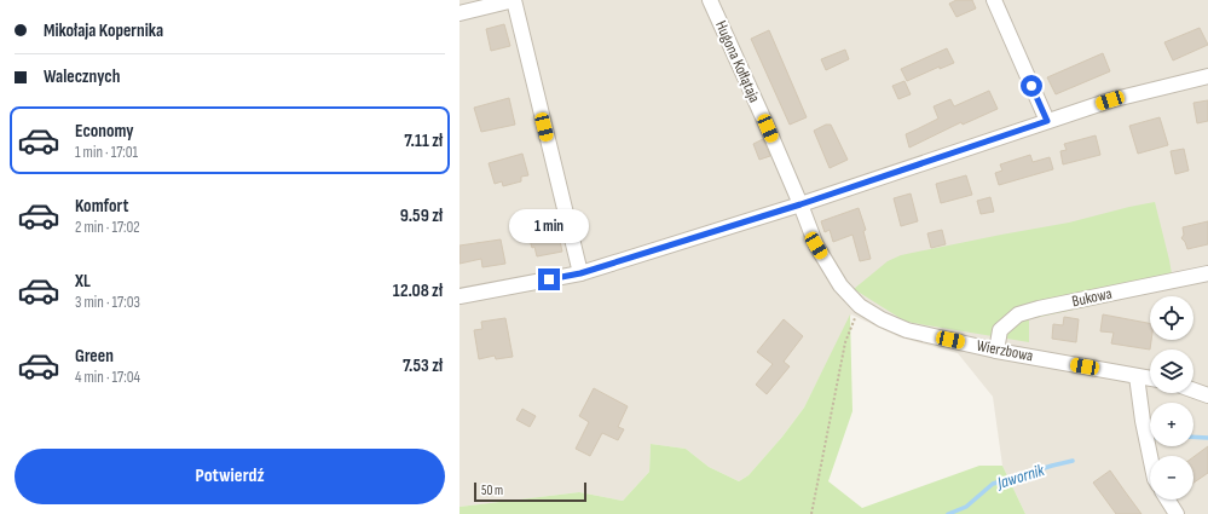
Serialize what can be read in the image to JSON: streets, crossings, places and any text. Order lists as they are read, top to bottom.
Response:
{
  "streets": {
    "street": ["Hugona Kołłątaja", "Bukowa", "Wierzbowa"]
  },
  "crossings": [
    ["Hugona Kołłątaja", "Wierzbowa"],
    ["Bukowa", "Wierzbowa"]
  ],
  "water": ["Jawornik"],
  "scale_bar": "50 m",
  "page": {
    "banner": ["Mikołaja Kopernika", "Walecznych"],
    "list": [
      {
        "name": "Economy",
        "note": "1 min · 17:01",
        "value": "7.11 zł"
      },
      {
        "name": "Komfort",
        "note": "2 min · 17:02",
        "value": "9.59 zł"
      },
      {
        "name": "XL",
        "note": "3 min · 17:03",
        "value": "12.08 zł"
      },
      {
        "name": "Green",
        "note": "4 min · 17:04",
        "value": "7.53 zł"
      }
    ],
    "bubble": "1 min",
    "map_buttons": ["+", "−"],
    "buttons": "Potwierdź",
    "scale": "50 m"
  }
}
